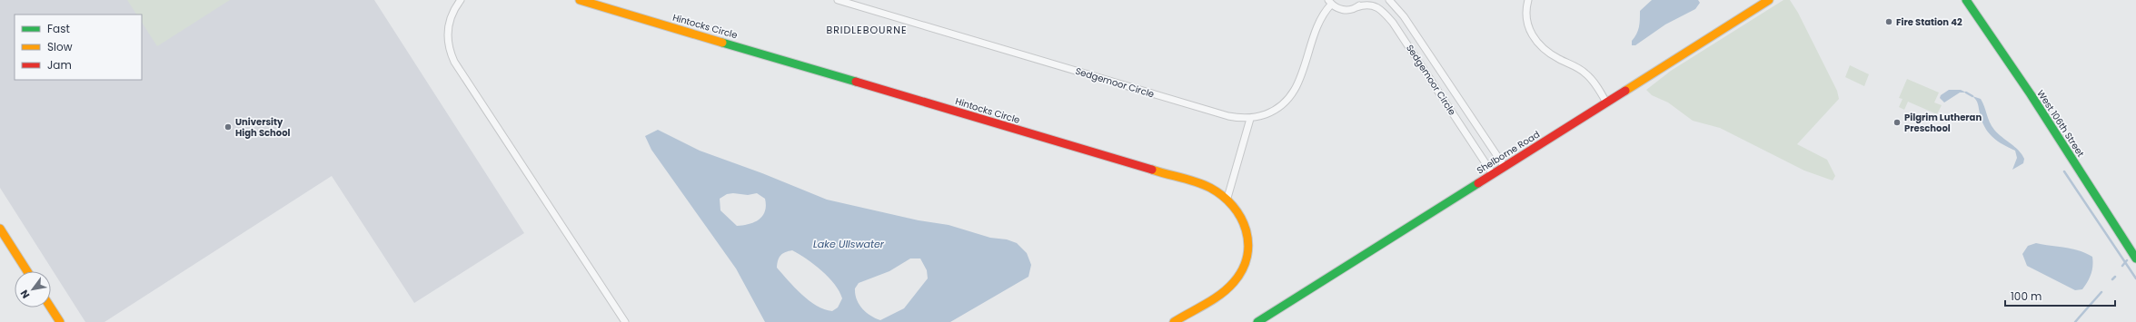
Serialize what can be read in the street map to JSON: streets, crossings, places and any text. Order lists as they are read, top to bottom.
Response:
{
  "streets": {
    "street": [
      "Hintocks Circle",
      "Sedgemoor Circle",
      "West 106th Street",
      "Shelborne Road"
    ]
  },
  "crossings": [
    ["Sedgemoor Circle", "Shelborne Road"]
  ],
  "districts": ["BRIDLEBOURNE"],
  "water": ["Lake Ullswater"],
  "places": ["Fire Station 42", "Pilgrim Lutheran Preschool", "University High School"],
  "legend": ["Fast", "Slow", "Jam"],
  "scale_bar": "100 m",
  "north": "bottom left"
}
